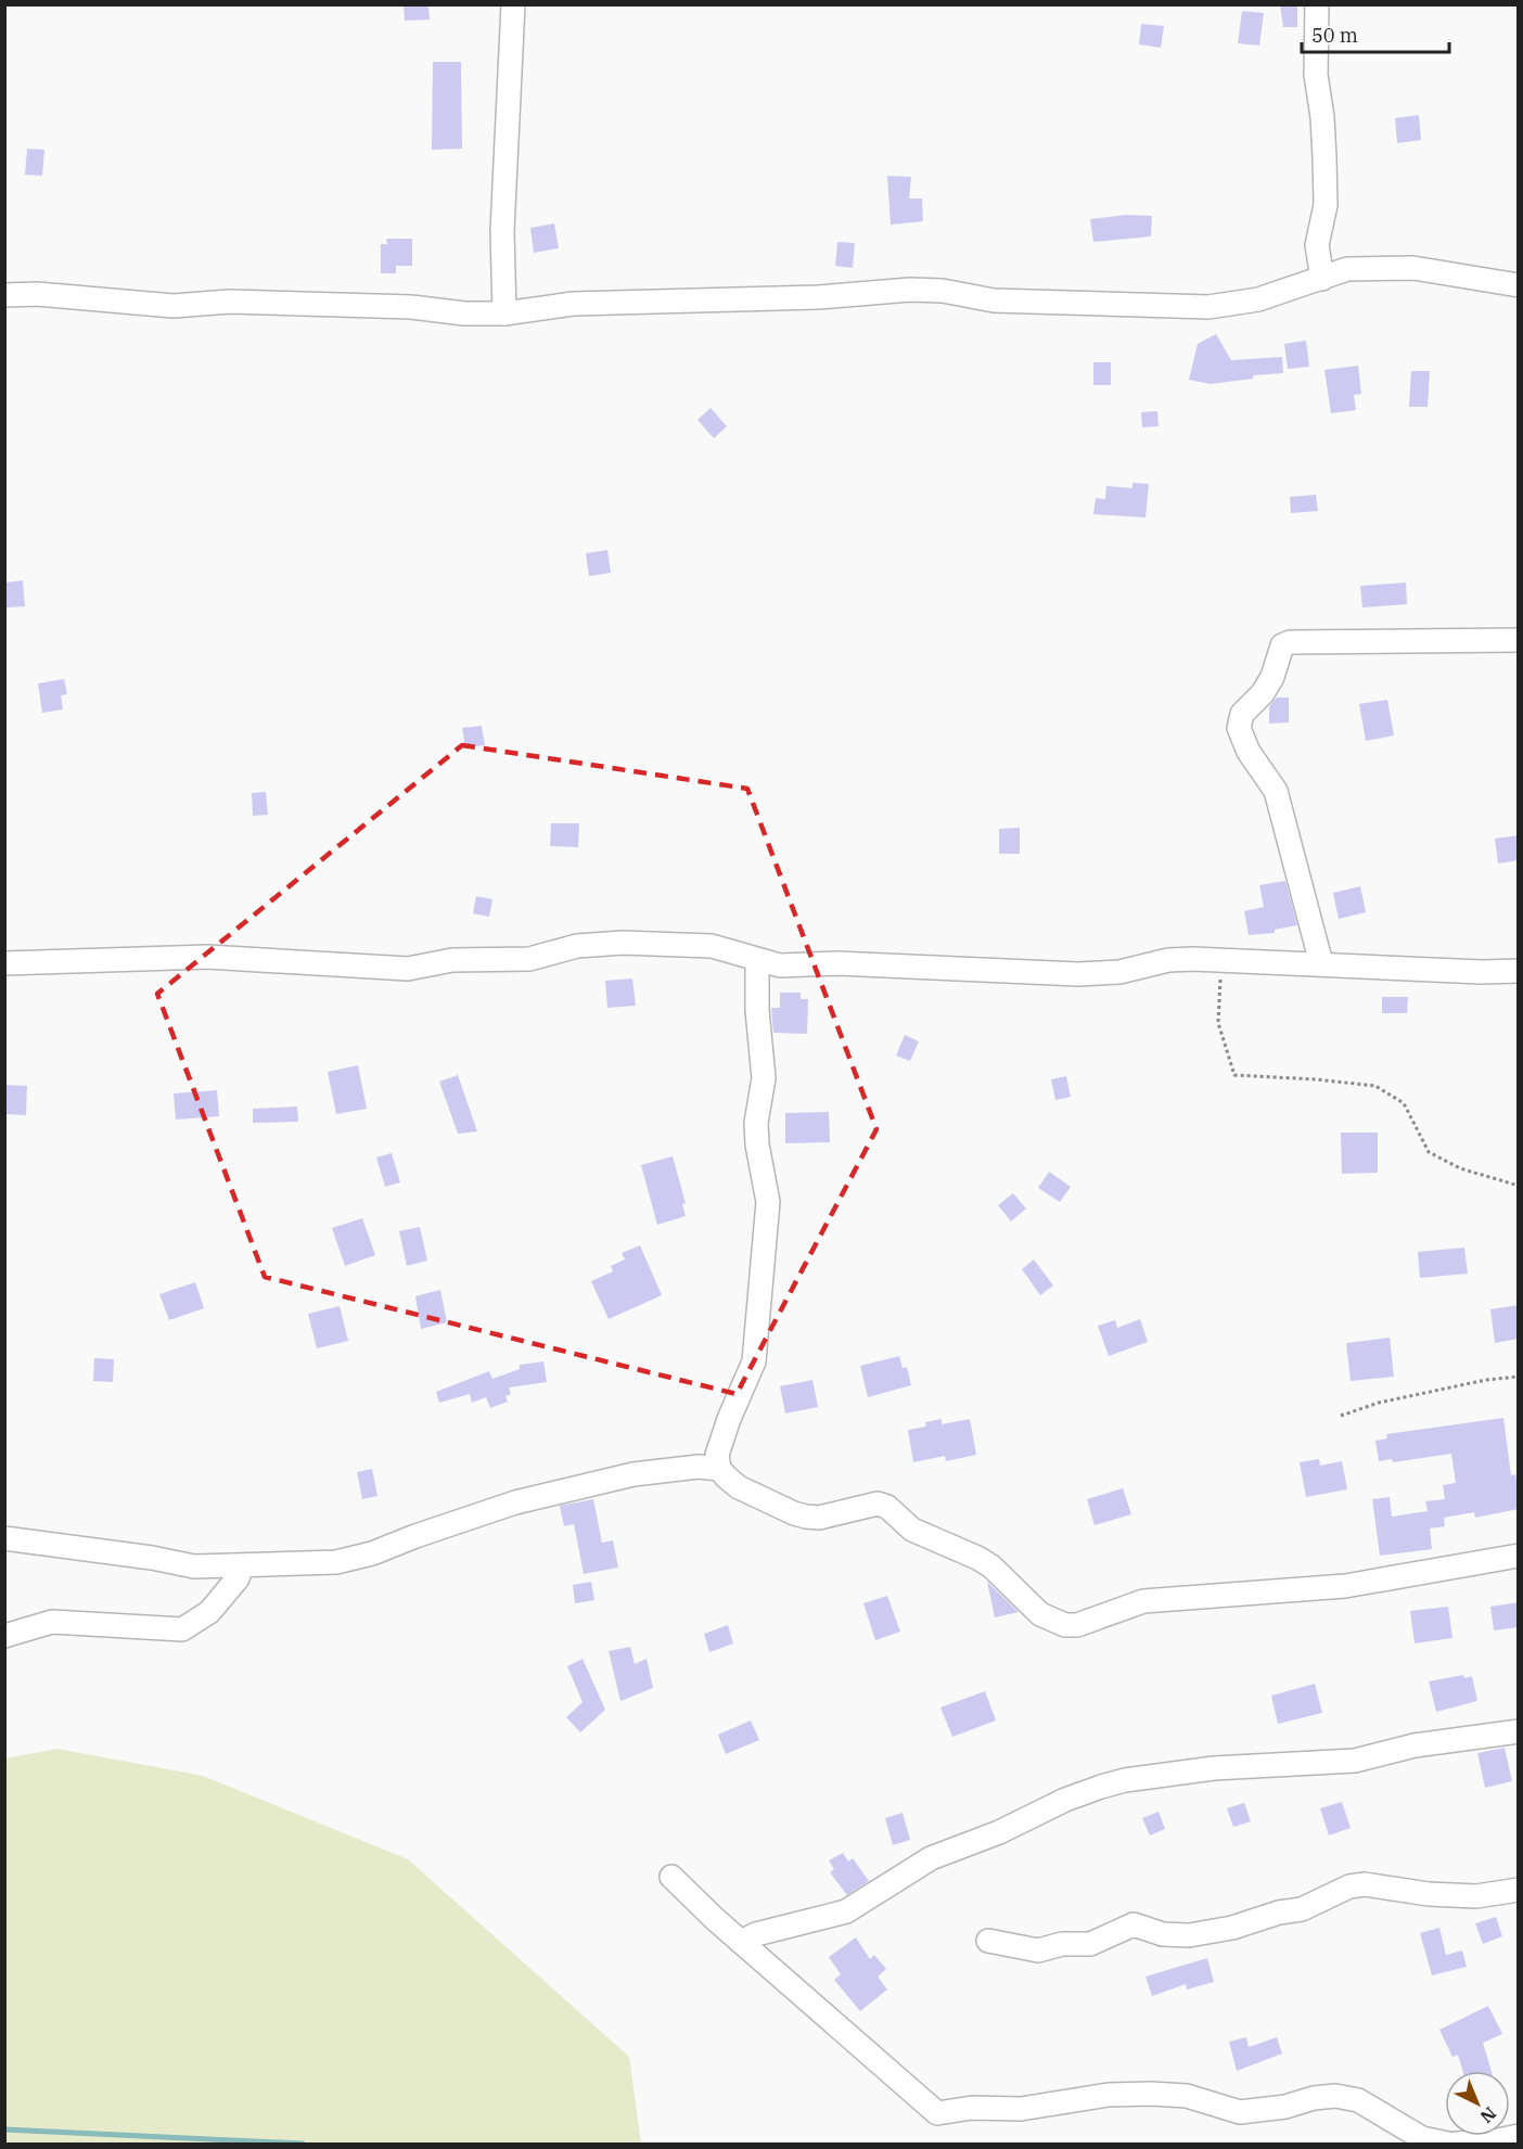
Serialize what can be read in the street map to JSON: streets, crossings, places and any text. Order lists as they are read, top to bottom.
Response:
{
  "scale_bar": "50 m",
  "north": "bottom right"
}
